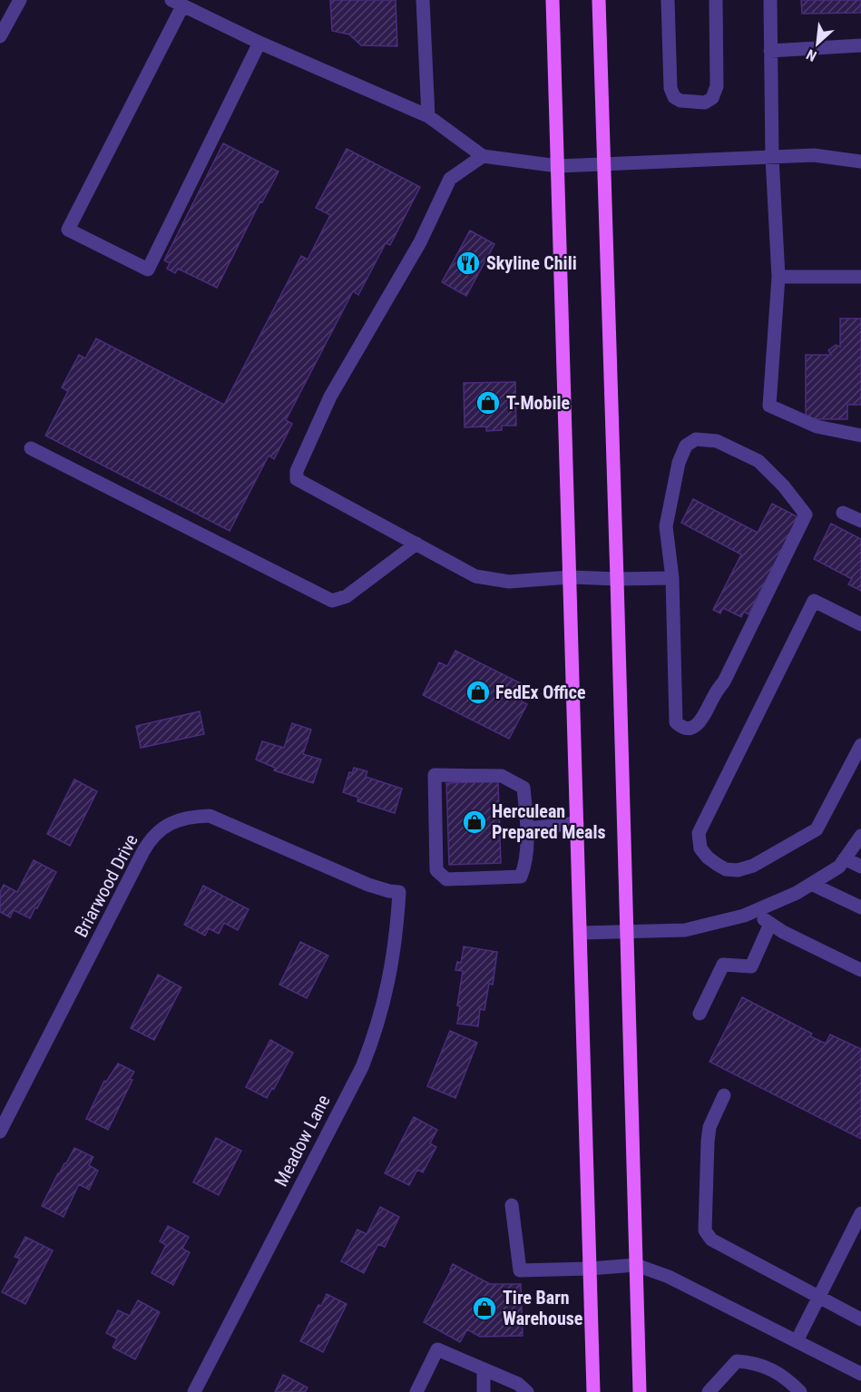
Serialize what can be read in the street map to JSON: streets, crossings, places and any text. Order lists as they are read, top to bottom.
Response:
{
  "streets": {
    "street": ["Briarwood Drive", "Meadow Lane"]
  },
  "crossings": [
    ["Briarwood Drive", "Meadow Lane"]
  ],
  "places": {
    "restaurant": ["Skyline Chili"],
    "shop": [
      "T-Mobile",
      "FedEx Office",
      "Herculean Prepared Meals",
      "Tire Barn Warehouse"
    ]
  },
  "north": "bottom left"
}
